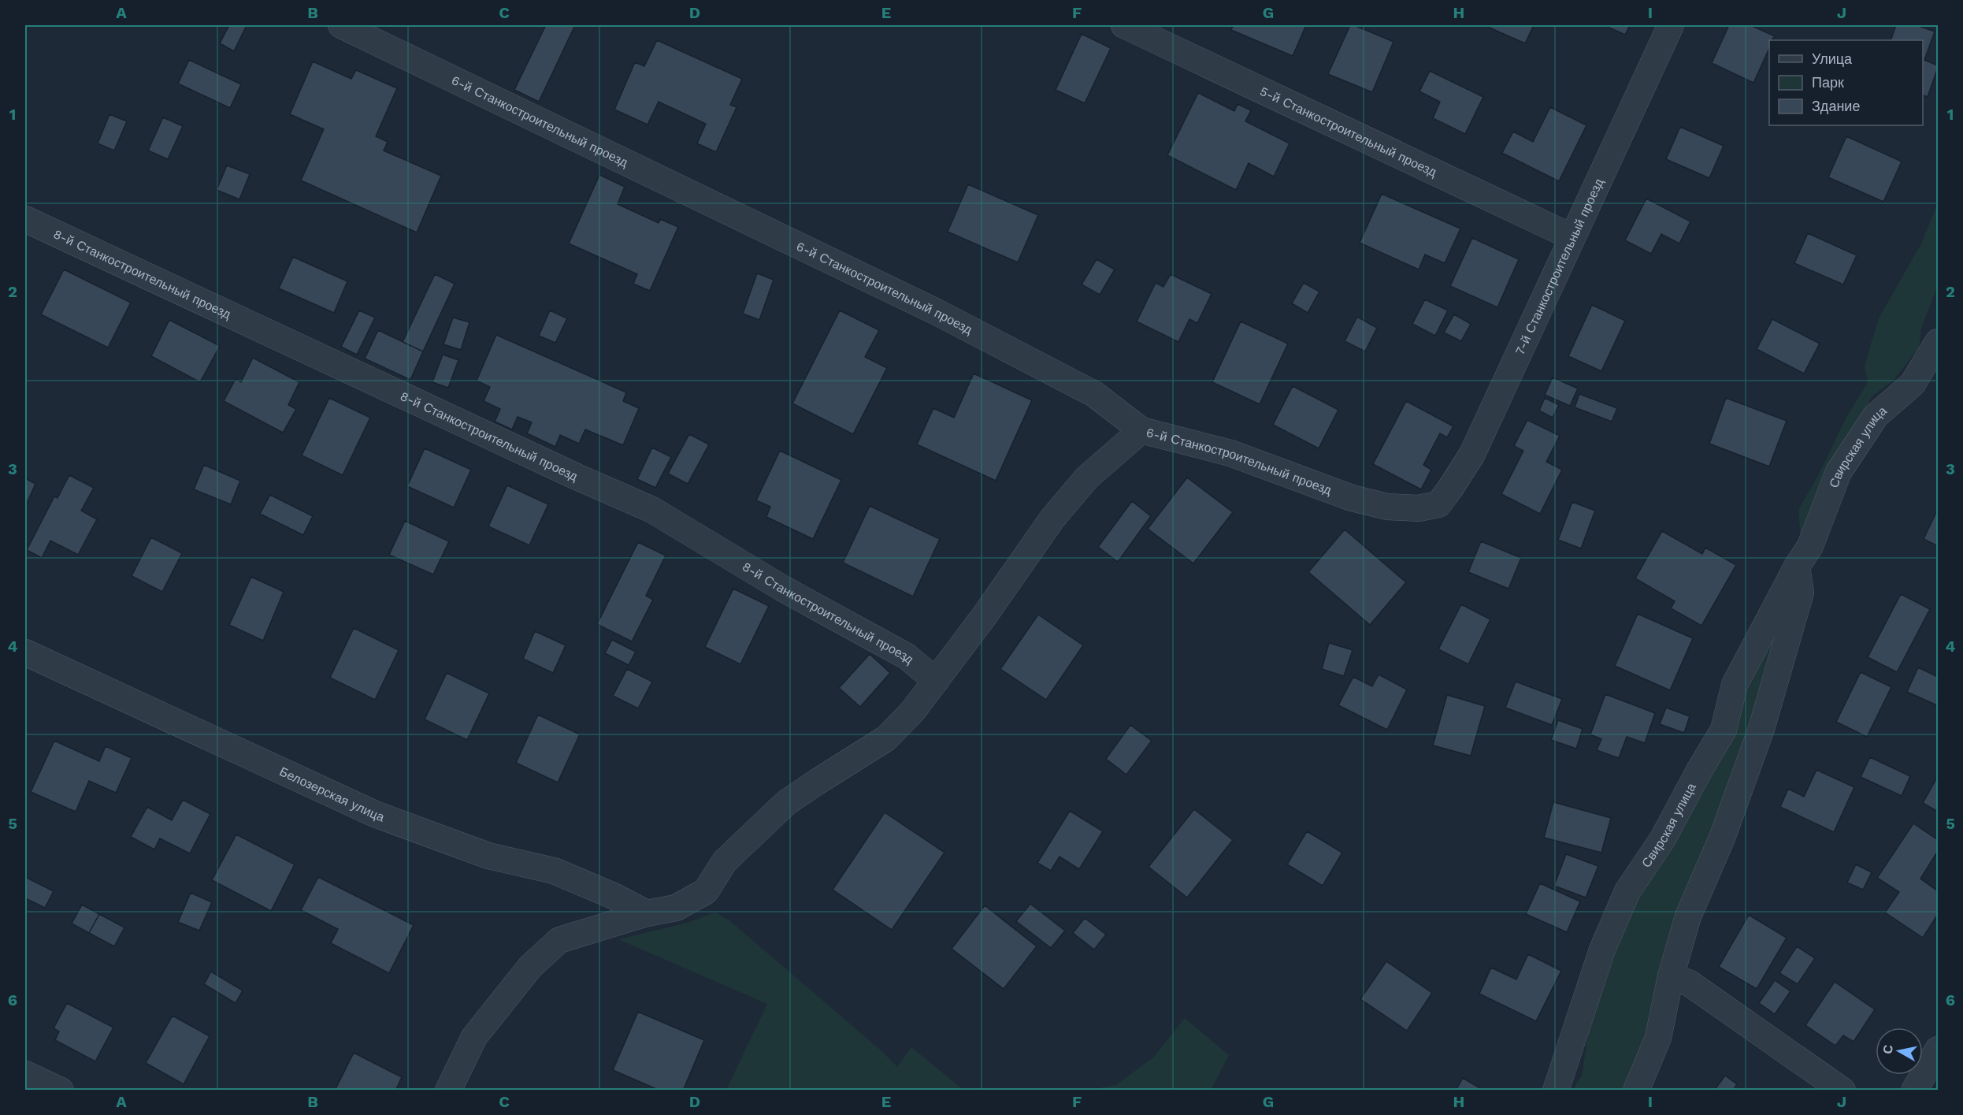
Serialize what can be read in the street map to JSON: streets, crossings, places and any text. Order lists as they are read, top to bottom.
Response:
{
  "streets": {
    "street": [
      "6-й Станкостроительный проезд",
      "5-й Станкостроительный проезд",
      "7-й Станкостроительный проезд",
      "8-й Станкостроительный проезд",
      "Свирская улица",
      "Белозерская улица"
    ]
  },
  "crossings": [
    ["6-й Станкостроительный проезд", "7-й Станкостроительный проезд"],
    ["5-й Станкостроительный проезд", "7-й Станкостроительный проезд"]
  ],
  "legend": ["Улица", "Парк", "Здание"],
  "north": "left",
  "grid": {
    "columns": [
      "A",
      "B",
      "C",
      "D",
      "E",
      "F",
      "G",
      "H",
      "I",
      "J"
    ],
    "rows": [
      "1",
      "2",
      "3",
      "4",
      "5",
      "6"
    ]
  }
}
